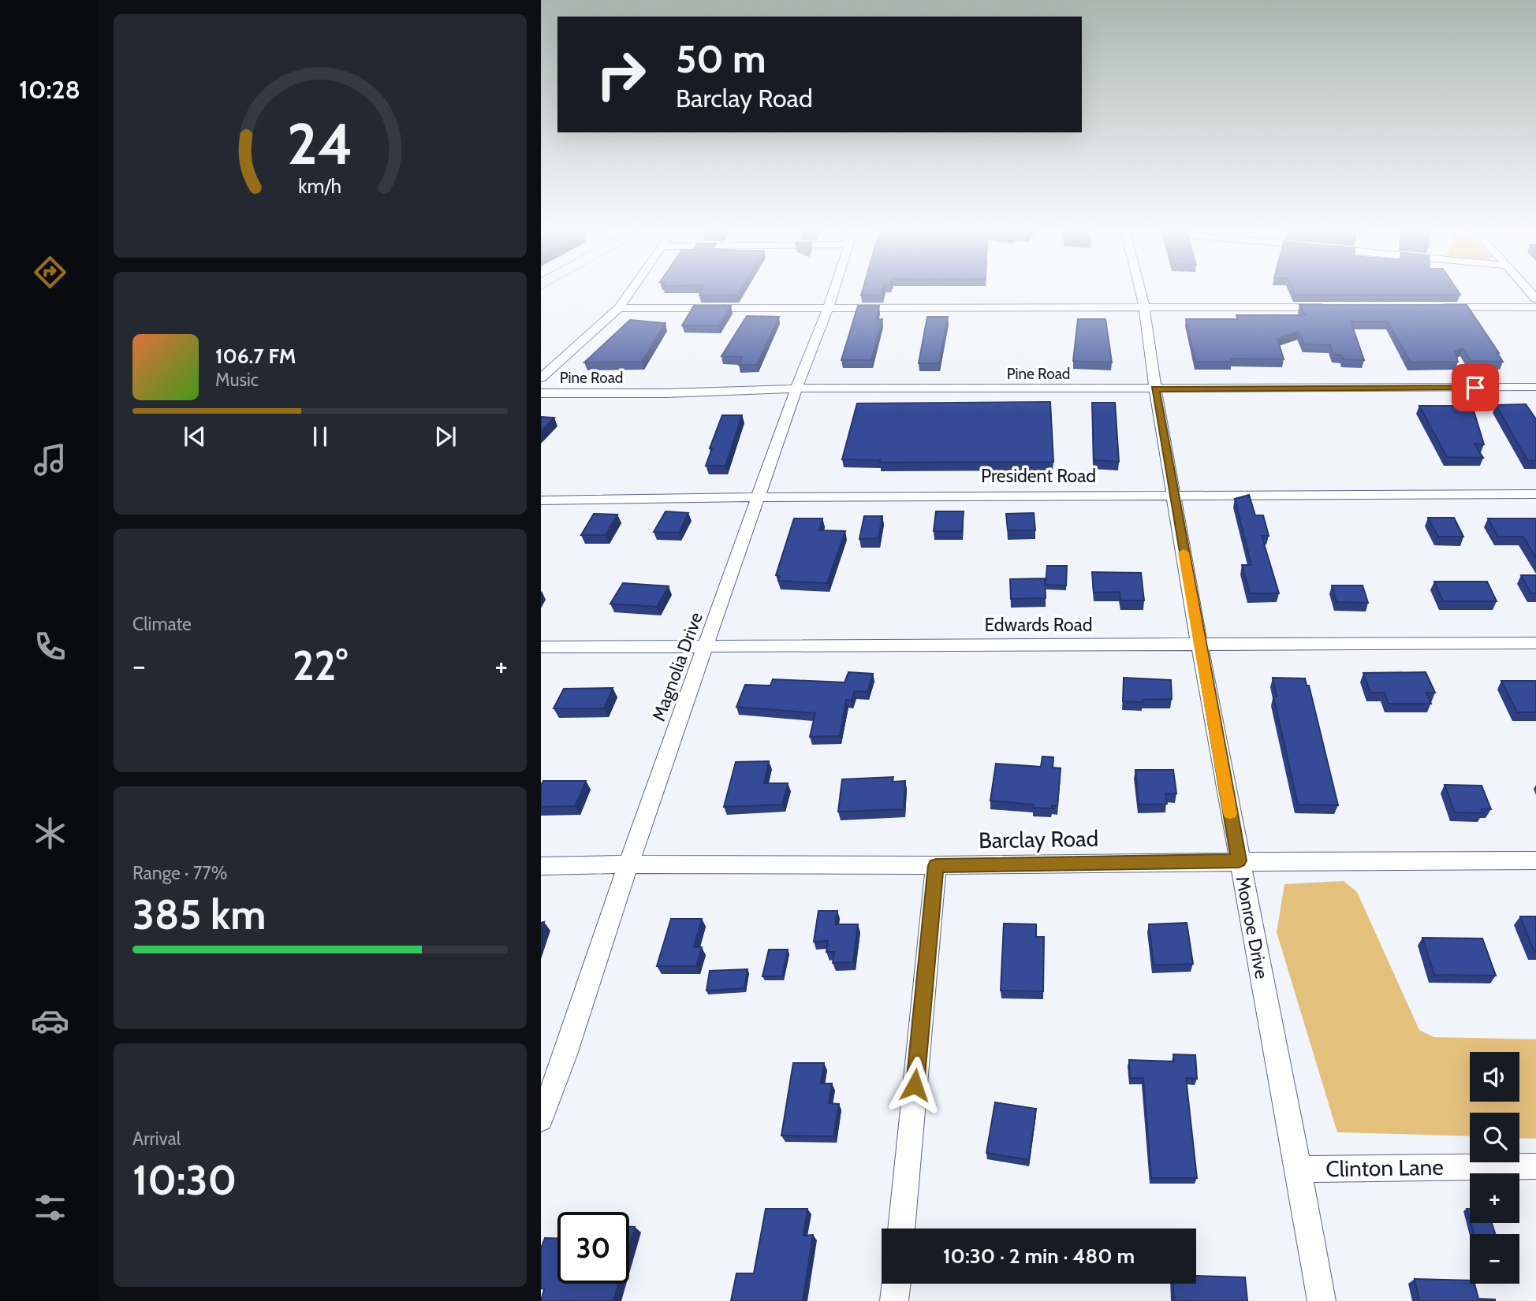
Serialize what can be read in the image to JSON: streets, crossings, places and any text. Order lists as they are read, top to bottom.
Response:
{
  "streets": {
    "street": [
      "Pine Road",
      "President Road",
      "Edwards Road",
      "Magnolia Drive",
      "Barclay Road",
      "Monroe Drive",
      "Clinton Lane"
    ]
  },
  "crossings": [
    ["Pine Road", "Magnolia Drive"],
    ["Pine Road", "Monroe Drive"],
    ["President Road", "Magnolia Drive"],
    ["President Road", "Monroe Drive"],
    ["Edwards Road", "Magnolia Drive"],
    ["Edwards Road", "Monroe Drive"],
    ["Magnolia Drive", "Barclay Road"],
    ["Barclay Road", "Monroe Drive"],
    ["Monroe Drive", "Clinton Lane"]
  ],
  "page": {
    "tabs": "10:28",
    "turn": ["50 m", "Barclay Road"],
    "song": ["106.7 FM", "Music"],
    "tile": [
      "Climate",
      ["Range · 77%", "385 km"],
      ["Arrival", "10:30"]
    ],
    "heat": ["−", "22°", "+"],
    "map_buttons": ["+", "−"],
    "limit": "30",
    "trip": "10:30 · 2 min · 480 m",
    "gauge": ["24", "km/h"]
  }
}
